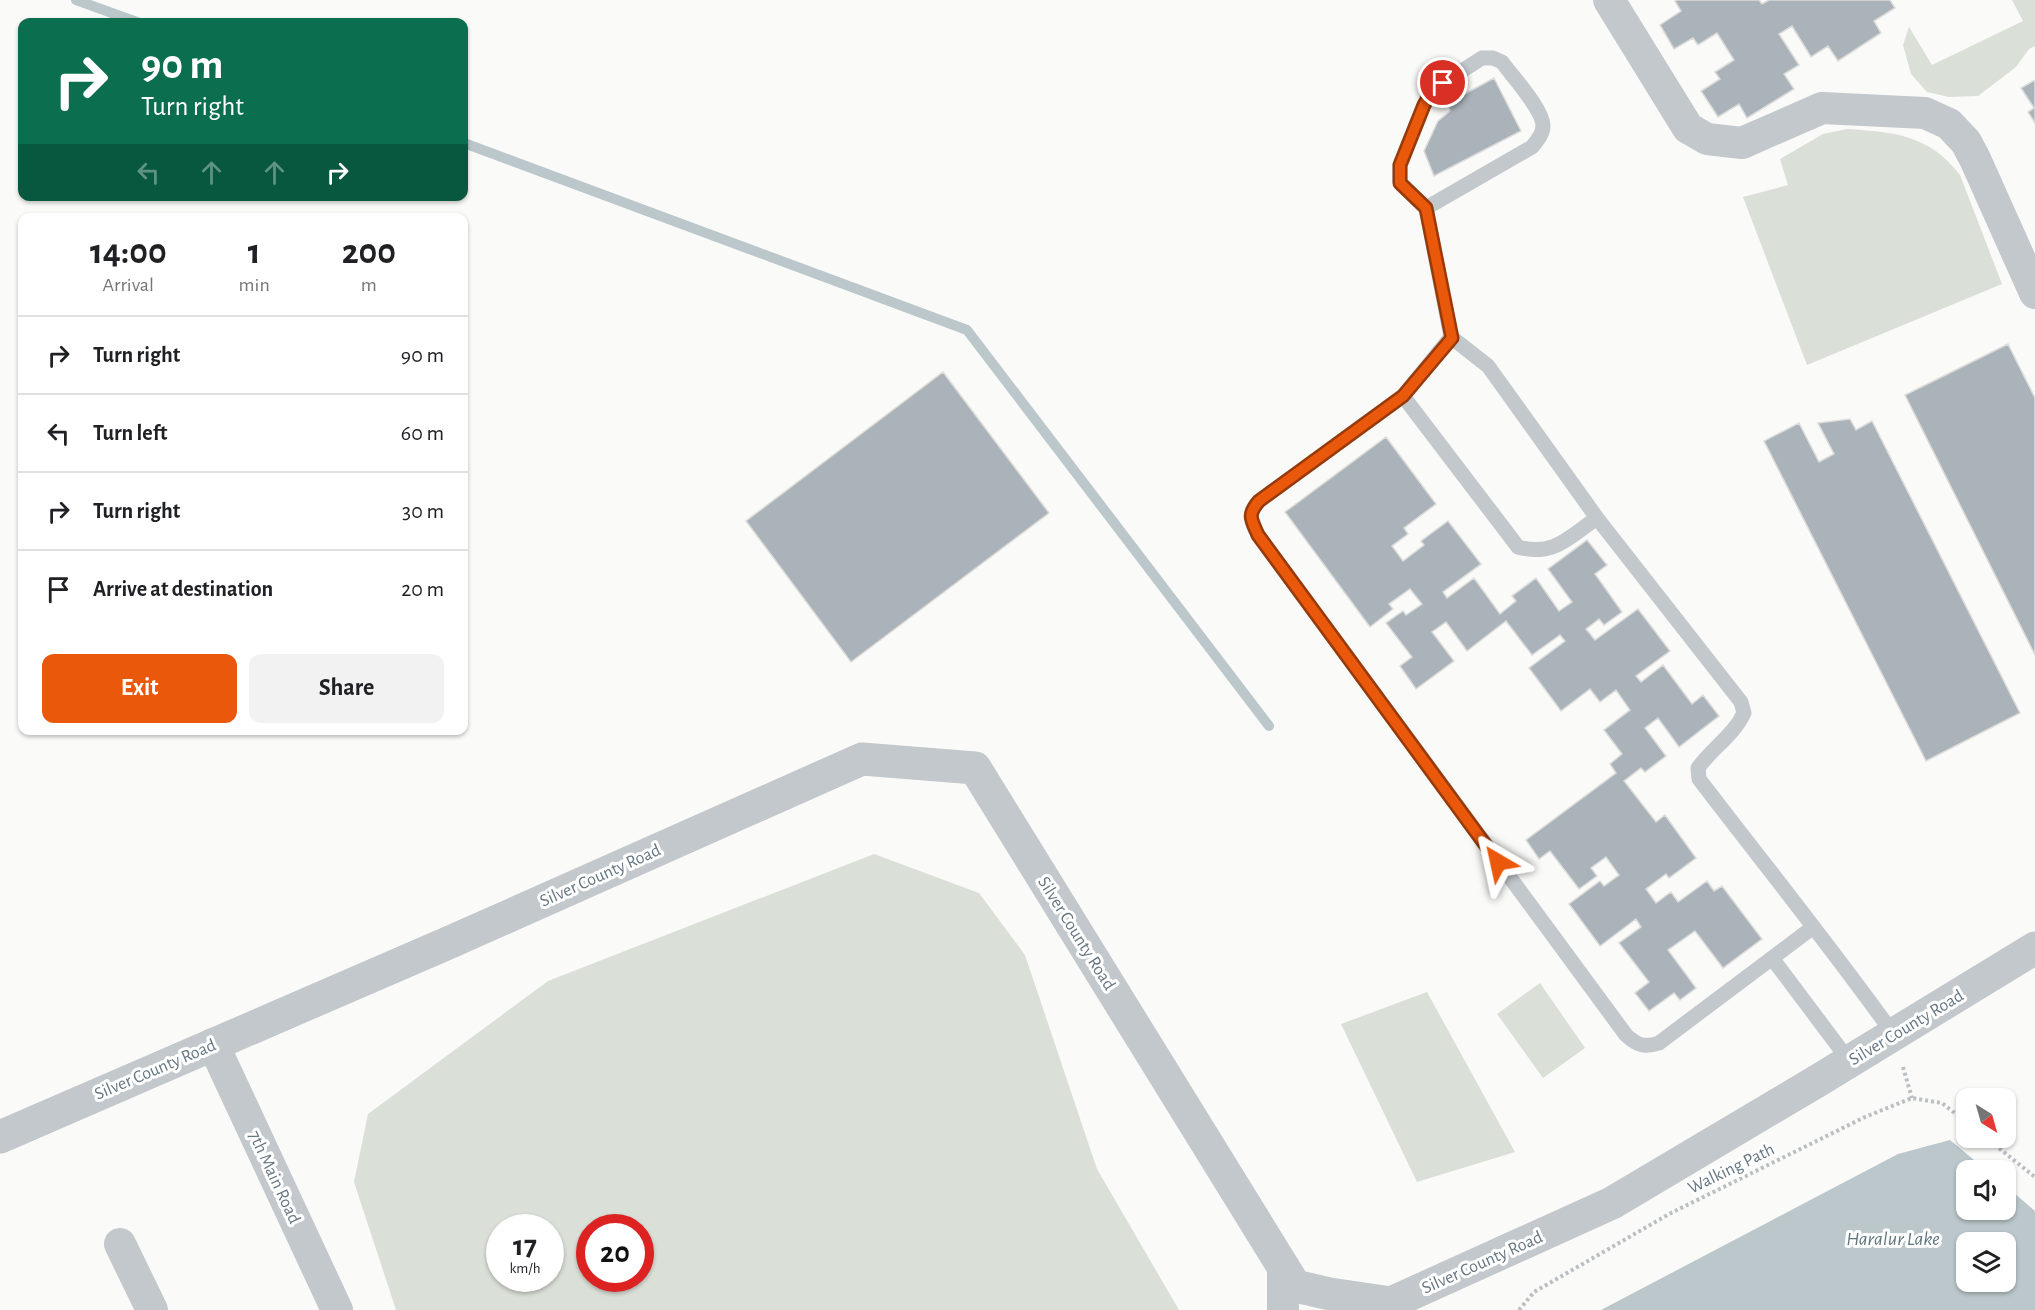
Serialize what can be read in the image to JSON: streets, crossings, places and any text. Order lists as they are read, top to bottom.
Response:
{
  "streets": {
    "street": ["Silver County Road", "7th Main Road"],
    "path": ["Walking Path"]
  },
  "crossings": [
    ["Silver County Road", "7th Main Road"]
  ],
  "water": ["Haralur Lake"],
  "north": "bottom right",
  "page": {
    "turn": ["90 m", "Turn right"],
    "eta": [
      "14:00",
      "Arrival",
      "1",
      "min",
      "200",
      "m"
    ],
    "list": [
      {
        "name": "Turn right",
        "value": "90 m"
      },
      {
        "name": "Turn left",
        "value": "60 m"
      },
      {
        "name": "Turn right",
        "value": "30 m"
      },
      {
        "name": "Arrive at destination",
        "value": "20 m"
      }
    ],
    "buttons": ["Exit", "Share"],
    "speed": "17 km/h",
    "limit": "20"
  }
}
